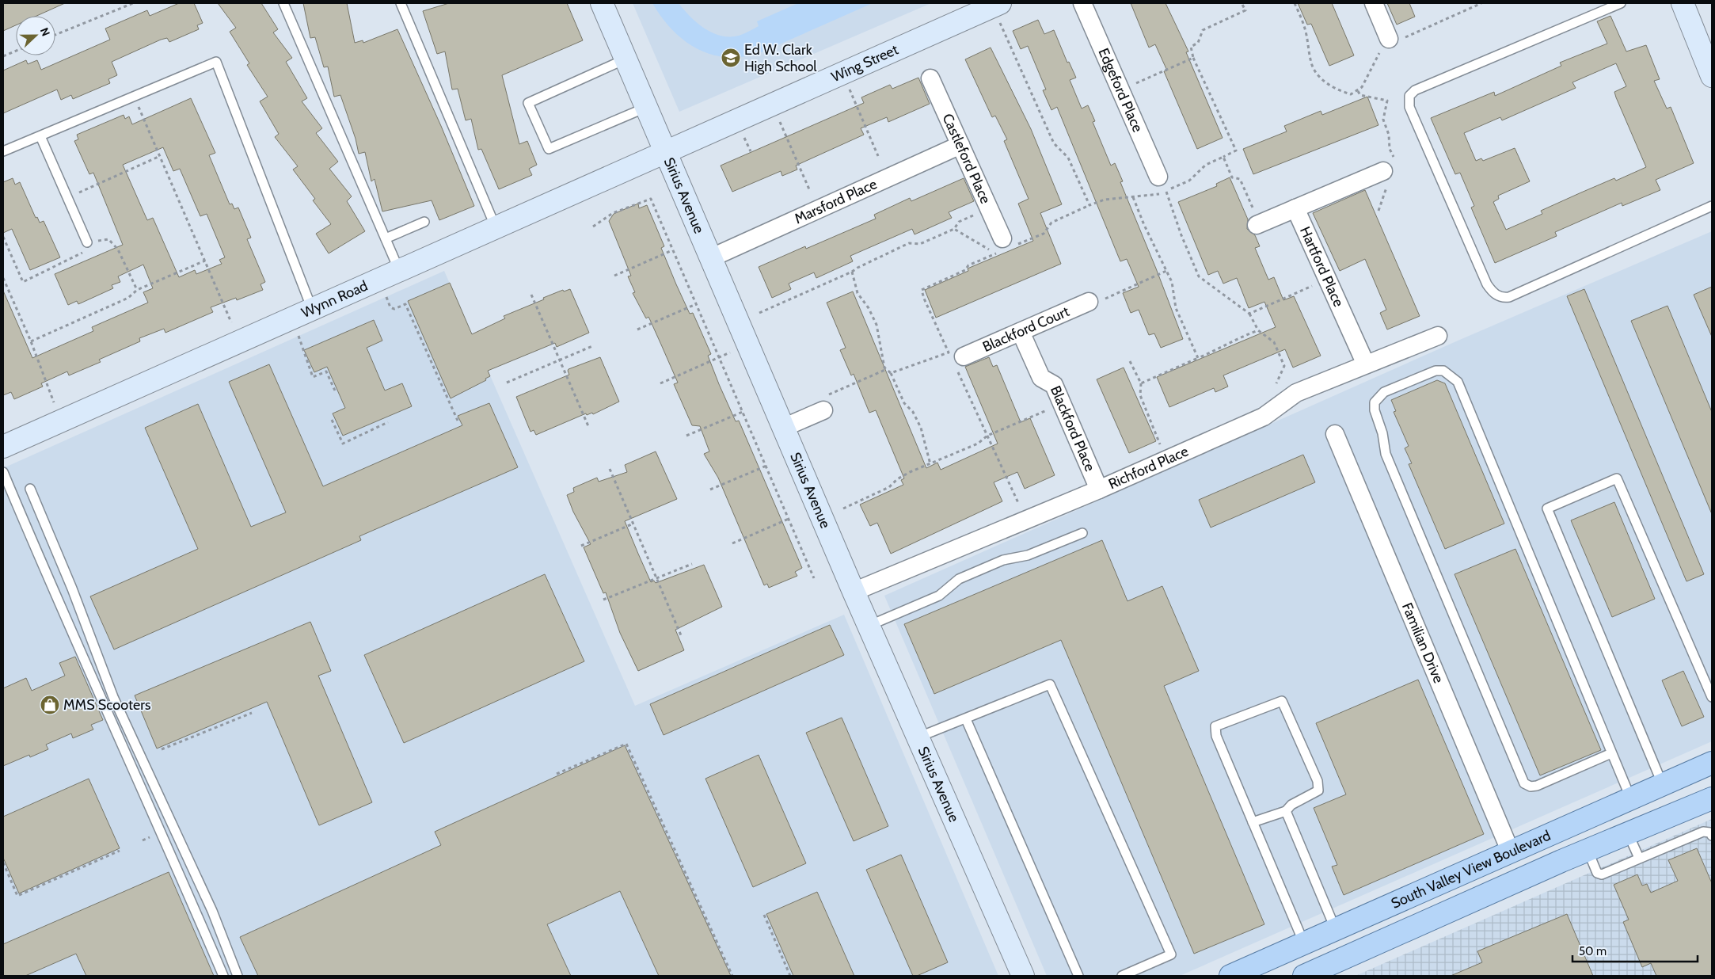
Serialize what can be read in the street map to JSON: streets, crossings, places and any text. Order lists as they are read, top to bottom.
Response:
{
  "streets": {
    "main road": ["South Valley View Boulevard"],
    "street": [
      "Wing Street",
      "Edgeford Place",
      "Castleford Place",
      "Sirius Avenue",
      "Marsford Place",
      "Hartford Place",
      "Wynn Road",
      "Blackford Court",
      "Blackford Place",
      "Richford Place",
      "Familian Drive"
    ]
  },
  "crossings": [
    ["Wing Street", "Sirius Avenue"],
    ["Wing Street", "Wynn Road"],
    ["Castleford Place", "Marsford Place"],
    ["Sirius Avenue", "Marsford Place"],
    ["Sirius Avenue", "Wynn Road"],
    ["Sirius Avenue", "Richford Place"],
    ["Hartford Place", "Richford Place"],
    ["Blackford Court", "Blackford Place"],
    ["Blackford Place", "Richford Place"],
    ["Familian Drive", "South Valley View Boulevard"]
  ],
  "places": {
    "school or university": ["Ed W. Clark High School"],
    "shop": ["MMS Scooters"]
  },
  "scale_bar": "50 m",
  "north": "right"
}
